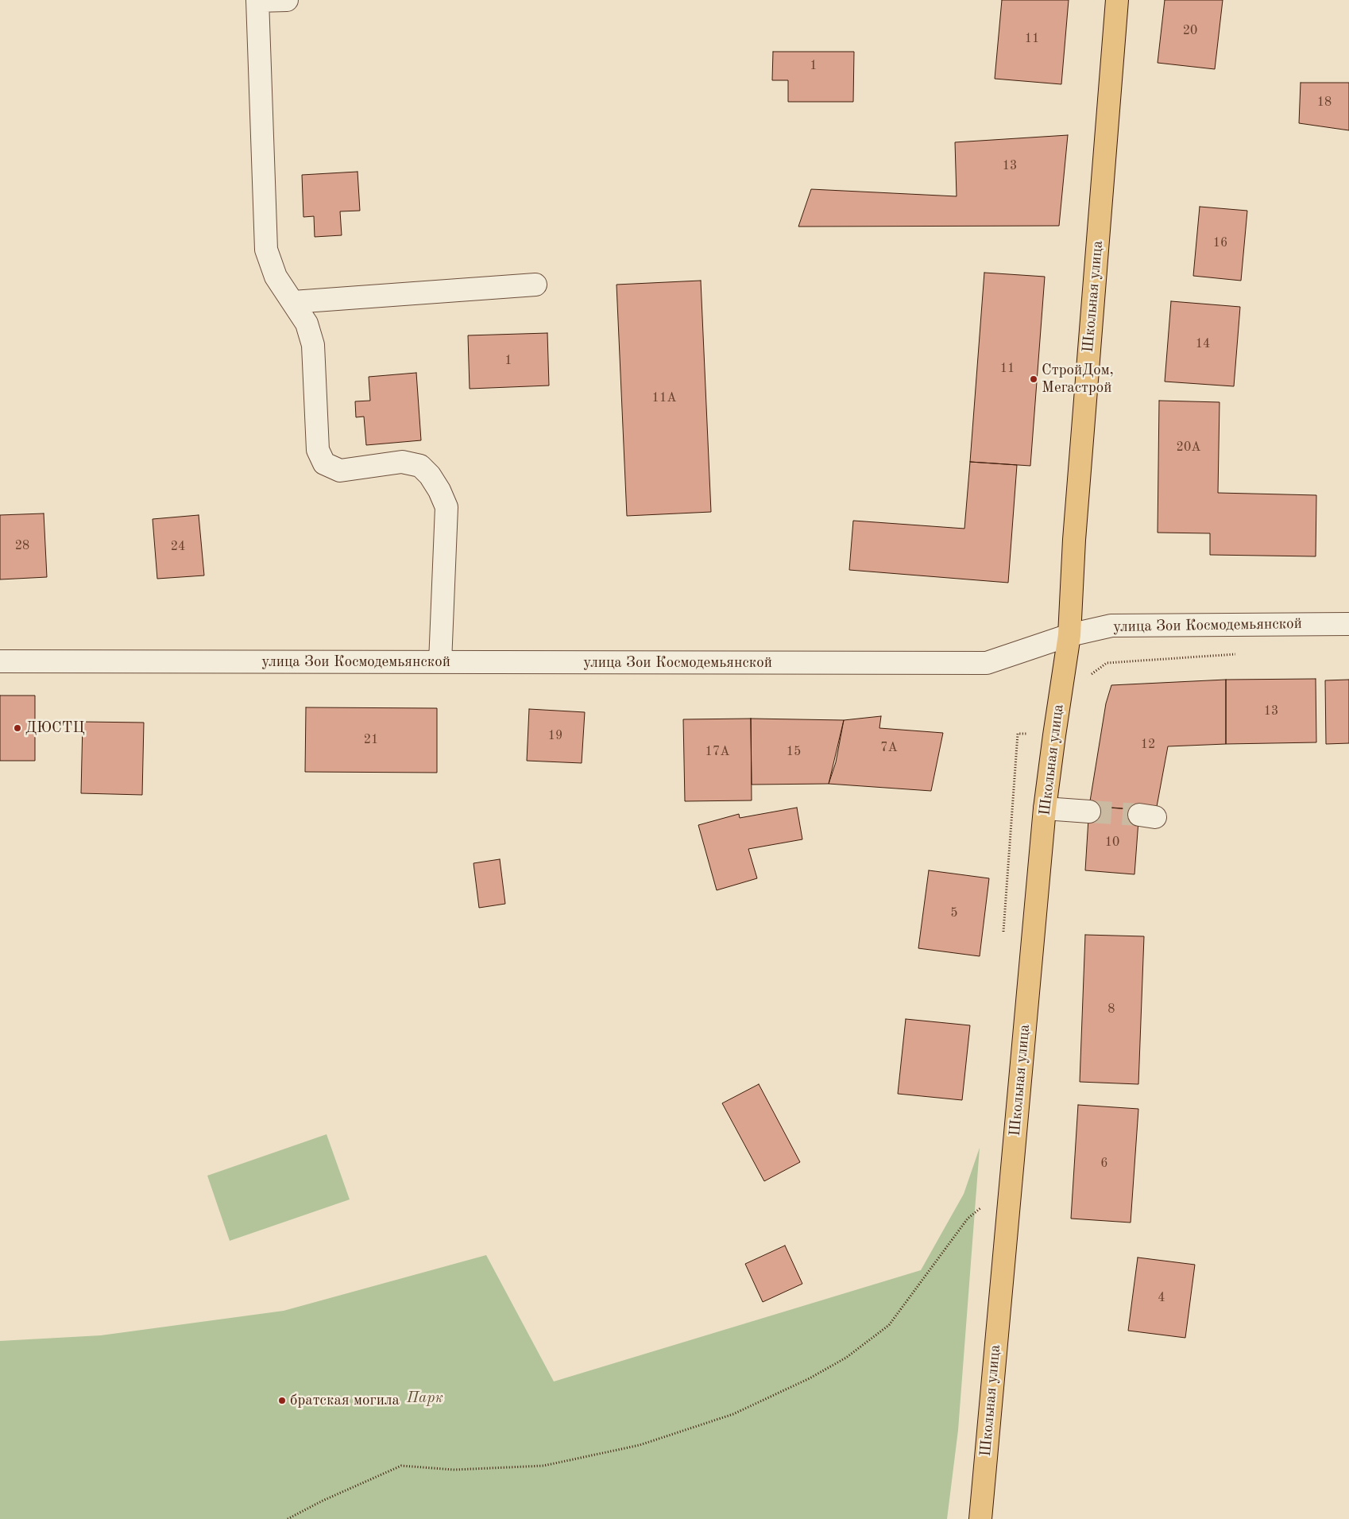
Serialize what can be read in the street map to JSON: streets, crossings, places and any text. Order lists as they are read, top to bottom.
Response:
{
  "streets": {
    "main road": ["Школьная улица"],
    "street": ["улица Зои Космодемьянской"]
  },
  "crossings": [
    ["Школьная улица", "улица Зои Космодемьянской"]
  ],
  "parks": ["Парк"],
  "places": ["СтройДом, Мегастрой", "ДЮСТЦ", "братская могила"],
  "house_numbers": [
    "20",
    "11",
    "1",
    "18",
    "13",
    "16",
    "14",
    "1",
    "11",
    "11А",
    "20А",
    "28",
    "24",
    "13",
    "19",
    "21",
    "12",
    "7А",
    "17А",
    "15",
    "10",
    "5",
    "8",
    "6",
    "4"
  ]
}
